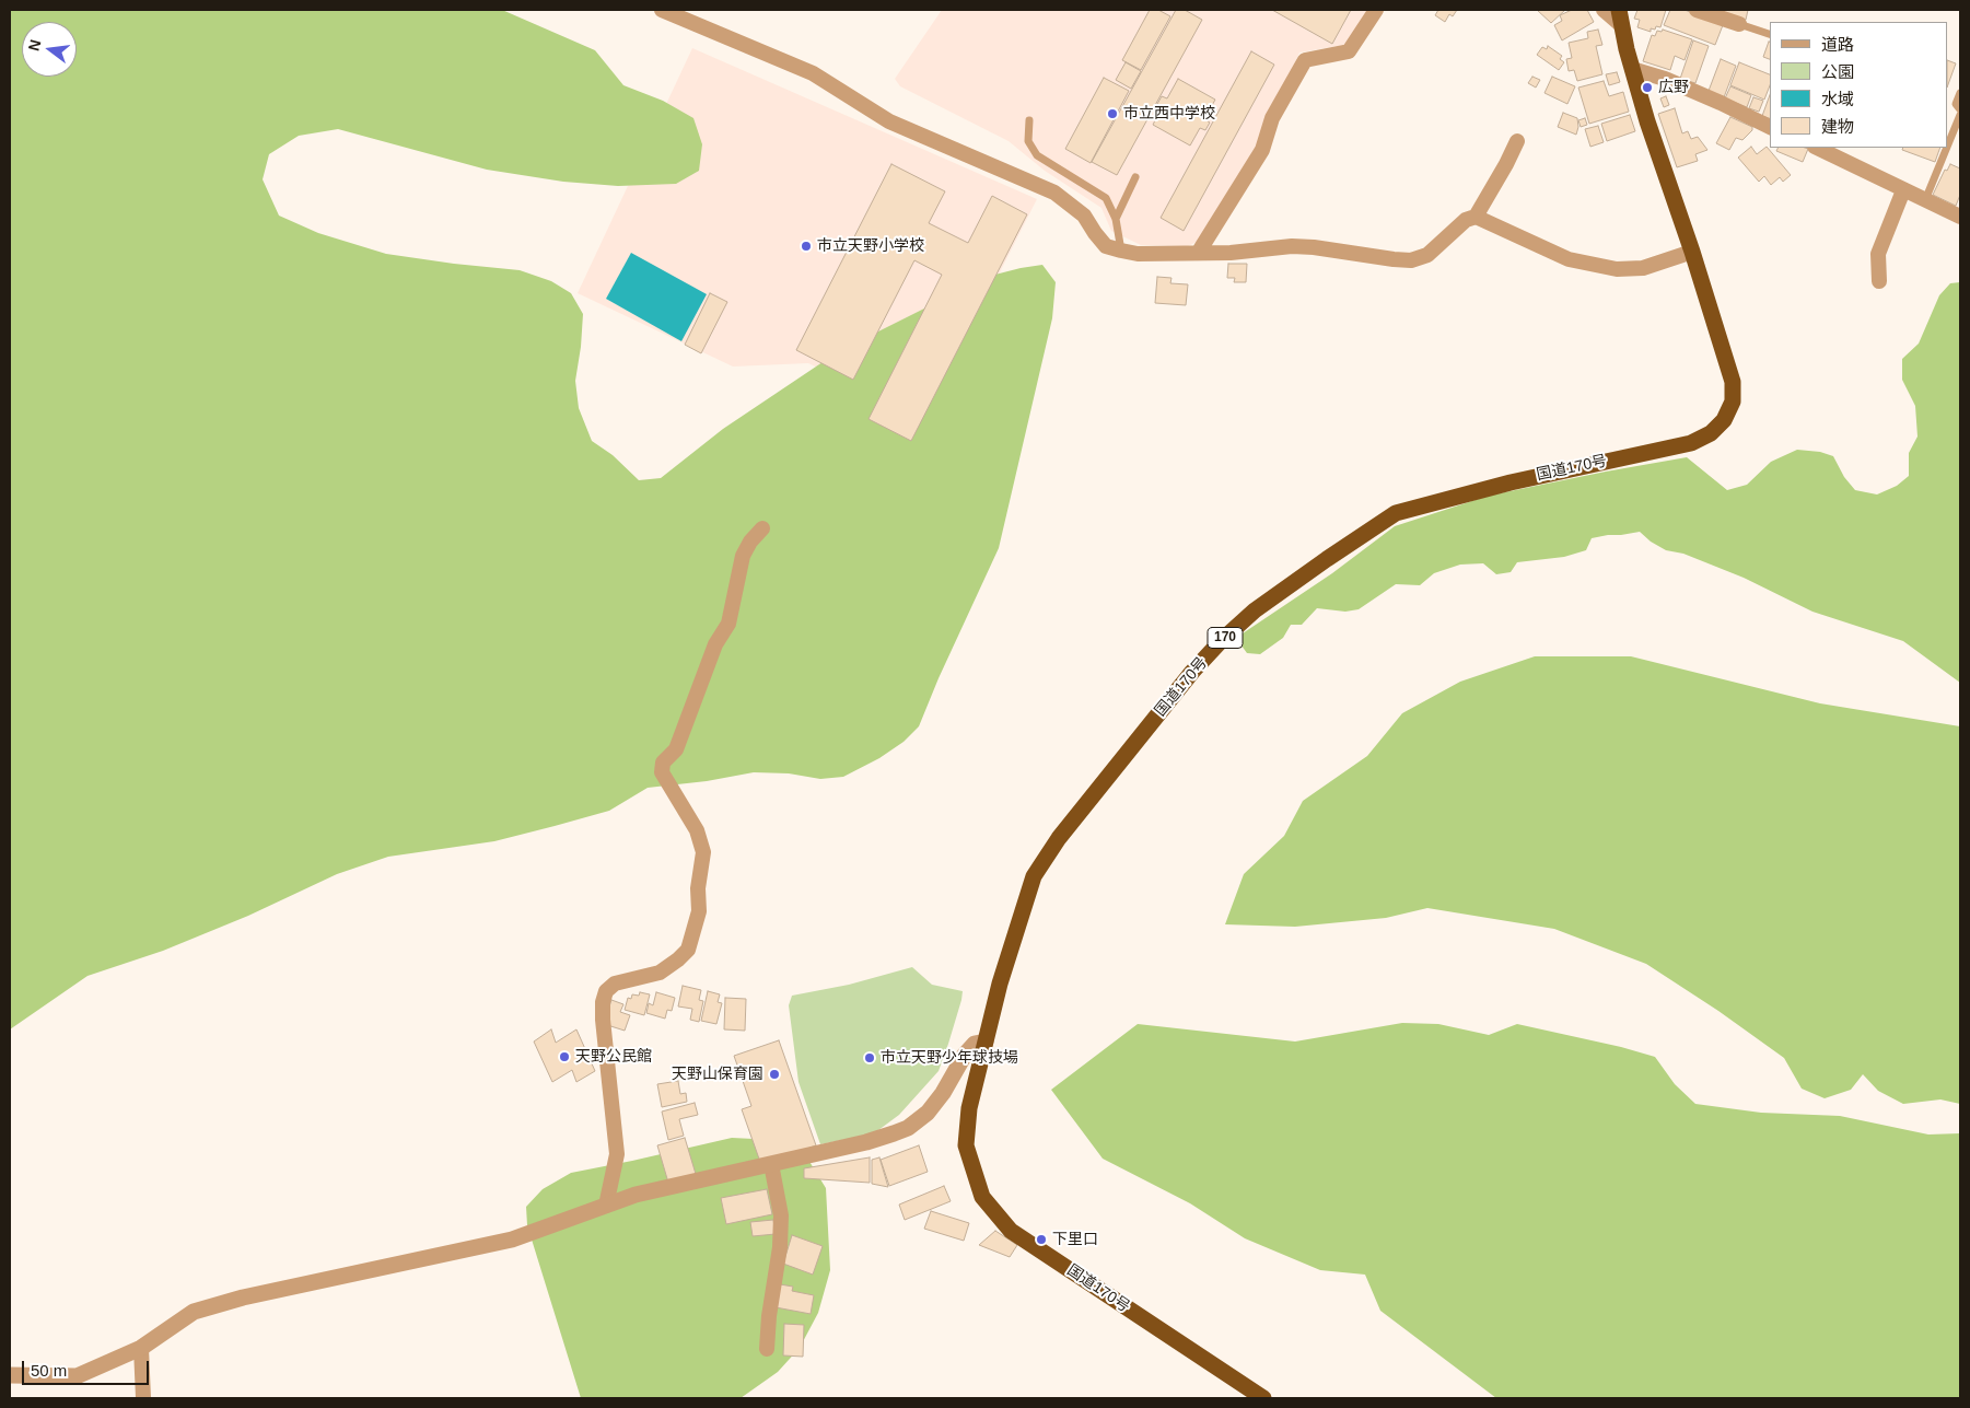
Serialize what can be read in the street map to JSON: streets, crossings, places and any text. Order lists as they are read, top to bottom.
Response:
{
  "streets": {
    "highway": ["国道170号", "170"]
  },
  "places": [
    "広野",
    "市立西中学校",
    "市立天野小学校",
    "天野公民館",
    "市立天野少年球技場",
    "天野山保育園",
    "下里口"
  ],
  "legend": [
    "道路",
    "公園",
    "水域",
    "建物"
  ],
  "scale_bar": "50 m",
  "north": "left"
}
